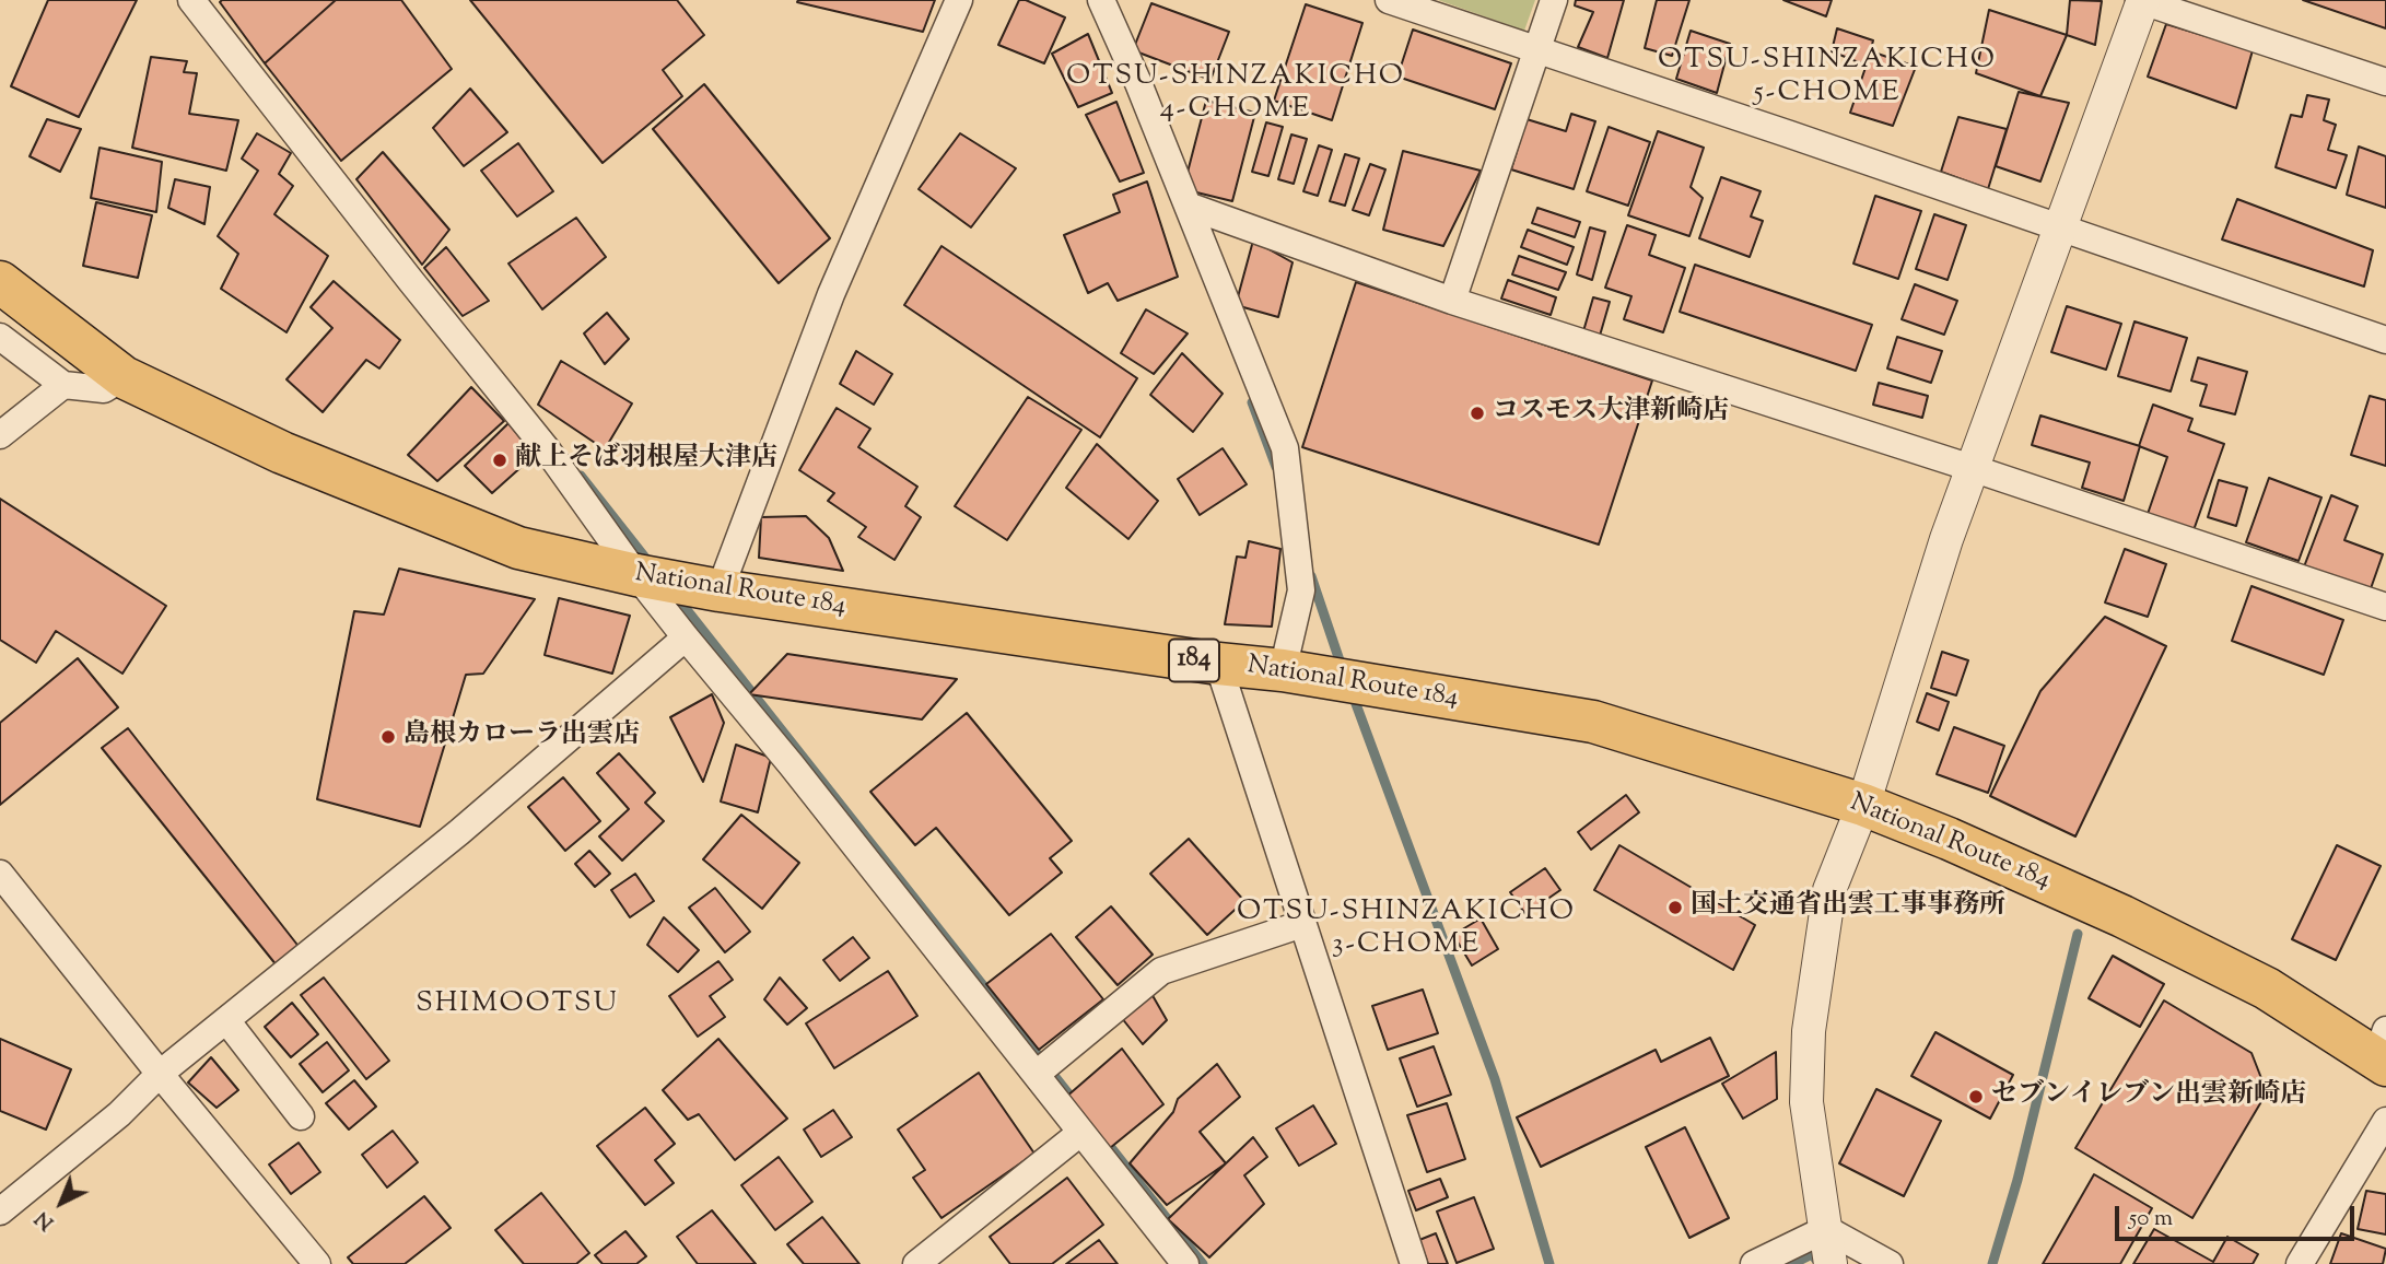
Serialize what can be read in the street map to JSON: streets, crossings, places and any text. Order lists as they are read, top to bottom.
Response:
{
  "streets": {
    "highway": ["National Route 184", "184"]
  },
  "districts": [
    "OTSU-SHINZAKICHO 5-CHOME",
    "OTSU-SHINZAKICHO 4-CHOME",
    "OTSU-SHINZAKICHO 3-CHOME",
    "SHIMOOTSU"
  ],
  "places": [
    "コスモス大津新崎店",
    "献上そば羽根屋大津店",
    "島根カローラ出雲店",
    "国土交通省出雲工事事務所",
    "セブンイレブン出雲新崎店"
  ],
  "scale_bar": "50 m",
  "north": "bottom left"
}
